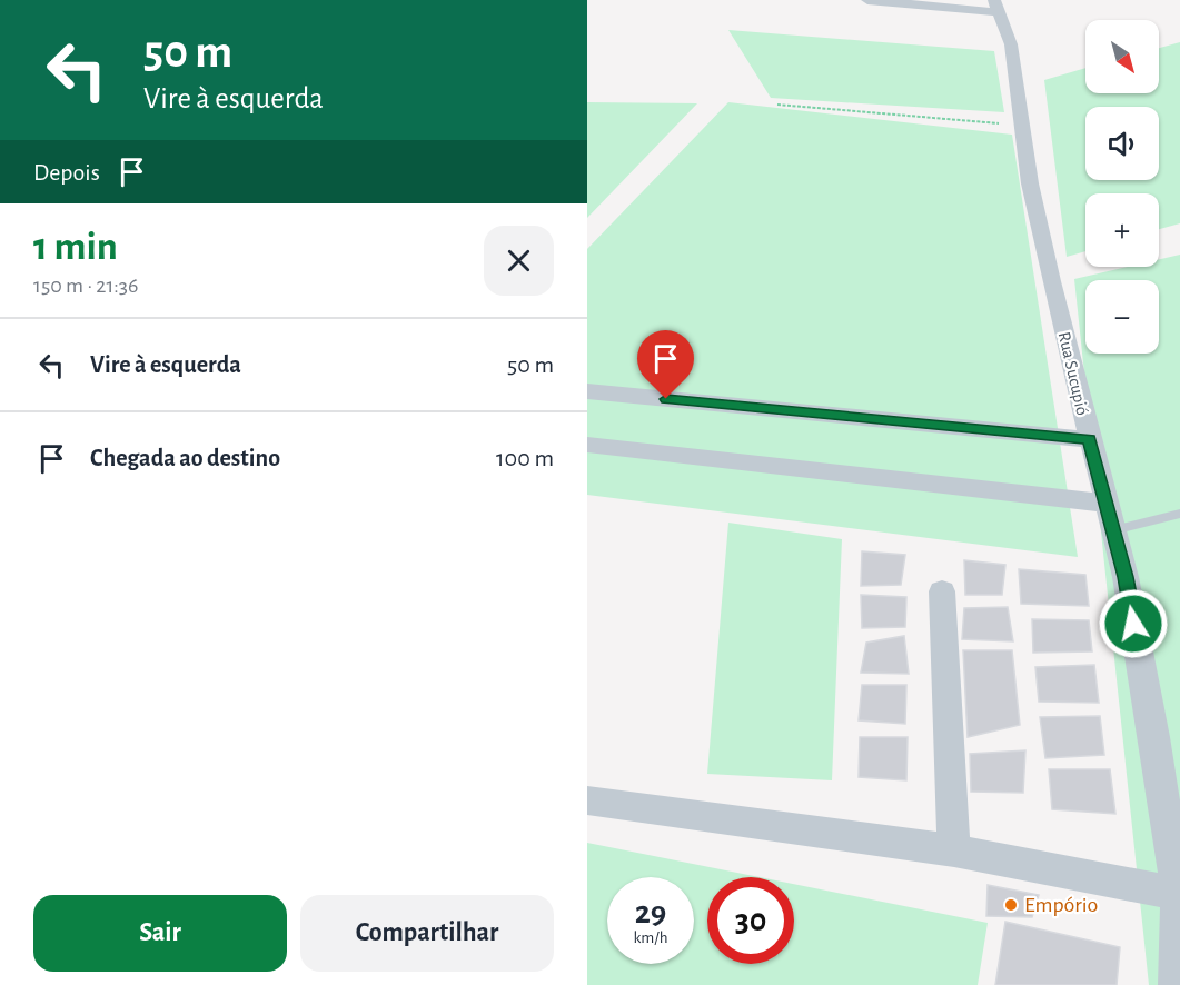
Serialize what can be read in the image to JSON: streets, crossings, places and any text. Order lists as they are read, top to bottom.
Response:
{
  "streets": {
    "street": ["Rua Sucupió"]
  },
  "places": ["Empório"],
  "north": "bottom right",
  "page": {
    "turn": ["50 m", "Vire à esquerda"],
    "map_buttons": ["+", "−"],
    "then": "Depois",
    "heading": ["1 min", "150 m · 21:36"],
    "list": [
      {
        "name": "Vire à esquerda",
        "value": "50 m"
      },
      {
        "name": "Chegada ao destino",
        "value": "100 m"
      }
    ],
    "speed": "29 km/h",
    "limit": "30",
    "buttons": ["Sair", "Compartilhar"]
  }
}
